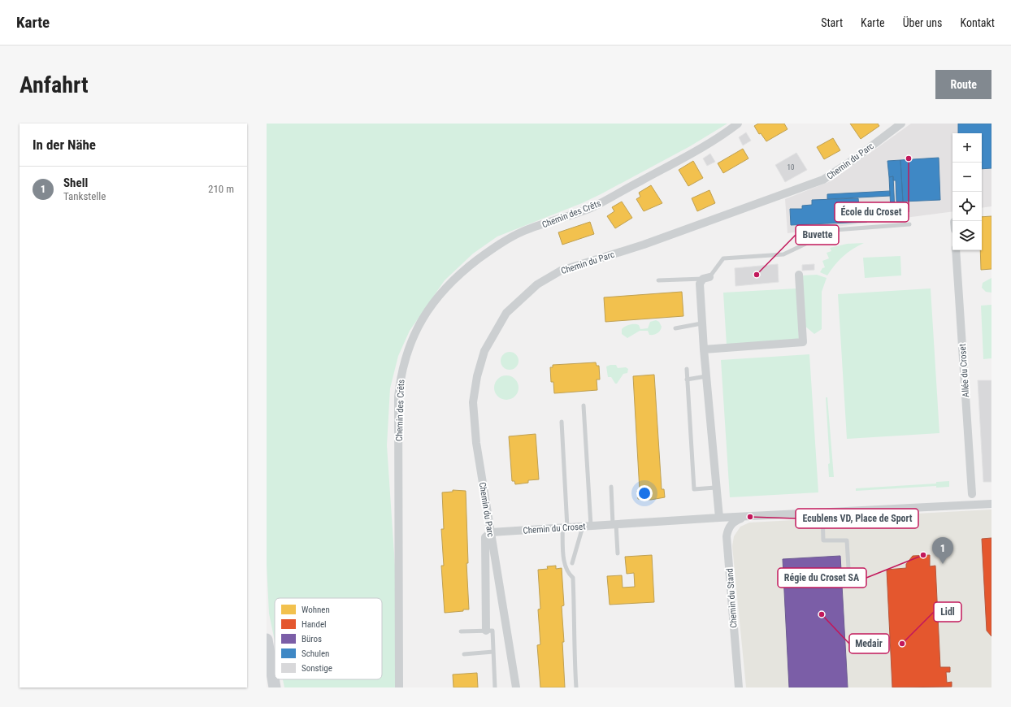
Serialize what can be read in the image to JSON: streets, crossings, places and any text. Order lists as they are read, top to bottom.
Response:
{
  "streets": {
    "street": [
      "Chemin du Parc",
      "Chemin des Crêts",
      "Allée du Croset",
      "Chemin du Croset",
      "Chemin du Stand"
    ]
  },
  "crossings": [
    ["Chemin du Parc", "Chemin du Croset"],
    ["Chemin du Croset", "Chemin du Stand"]
  ],
  "places": [
    "École du Croset",
    "Buvette",
    "Ecublens VD, Place de Sport",
    "Régie du Croset SA",
    "Medair",
    "Lidl"
  ],
  "house_numbers": ["10"],
  "legend": [
    "Wohnen",
    "Handel",
    "Büros",
    "Schulen",
    "Sonstige"
  ],
  "page": {
    "header": "Karte",
    "nav": [
      "Start",
      "Karte",
      "Über uns",
      "Kontakt"
    ],
    "buttons": "Route",
    "title": "Anfahrt",
    "heading": "In der Nähe",
    "map_buttons": ["+", "−"],
    "list": [
      {
        "mark": "1",
        "name": "Shell",
        "note": "Tankstelle",
        "value": "210 m"
      }
    ],
    "pins": "1"
  }
}
